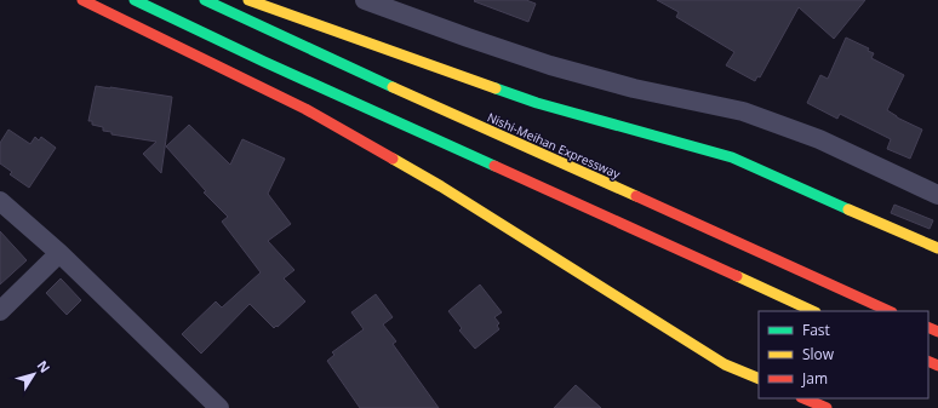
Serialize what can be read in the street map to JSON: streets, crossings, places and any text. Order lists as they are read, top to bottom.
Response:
{
  "streets": {
    "highway": ["Nishi-Meihan Expressway"]
  },
  "legend": ["Fast", "Slow", "Jam"],
  "north": "top right"
}
